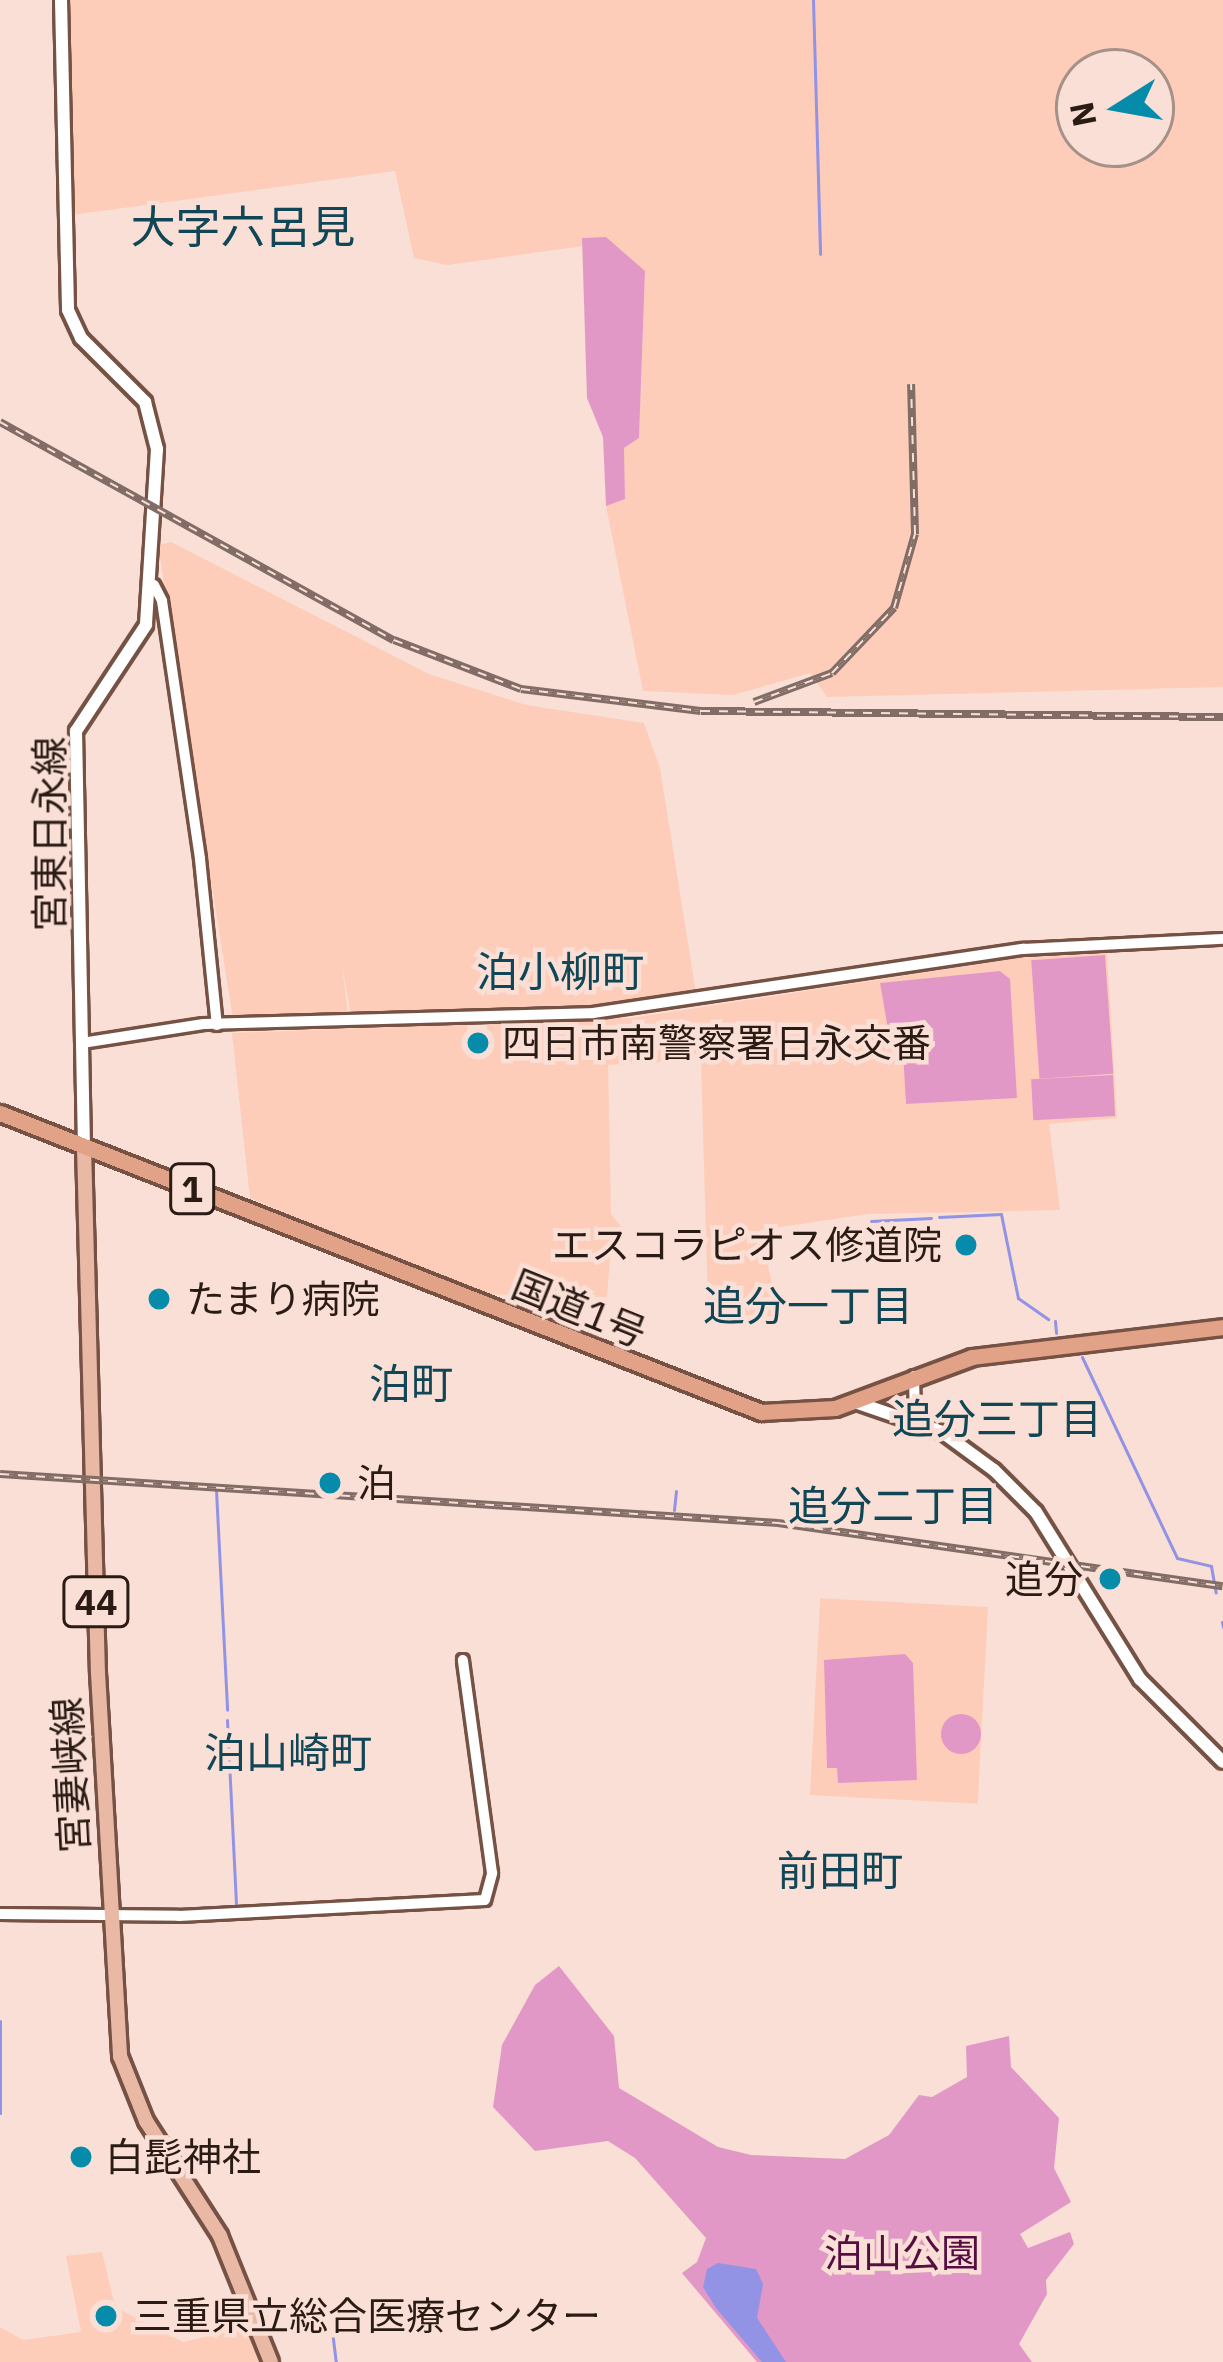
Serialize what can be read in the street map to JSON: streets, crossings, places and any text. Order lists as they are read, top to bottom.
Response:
{
  "streets": {
    "highway": ["1", "国道1号"],
    "main road": ["宮東日永線", "44", "宮妻峡線"]
  },
  "crossings": [
    ["宮東日永線", "国道1号"],
    ["宮東日永線", "宮妻峡線"],
    ["国道1号", "宮妻峡線"]
  ],
  "districts": [
    "大字六呂見",
    "泊小柳町",
    "追分一丁目",
    "泊町",
    "追分三丁目",
    "追分二丁目",
    "泊山崎町",
    "前田町"
  ],
  "parks": ["泊山公園"],
  "places": [
    "四日市南警察署日永交番",
    "エスコラピオス修道院",
    "たまり病院",
    "泊",
    "追分",
    "白髭神社",
    "三重県立総合医療センター"
  ],
  "north": "left"
}
